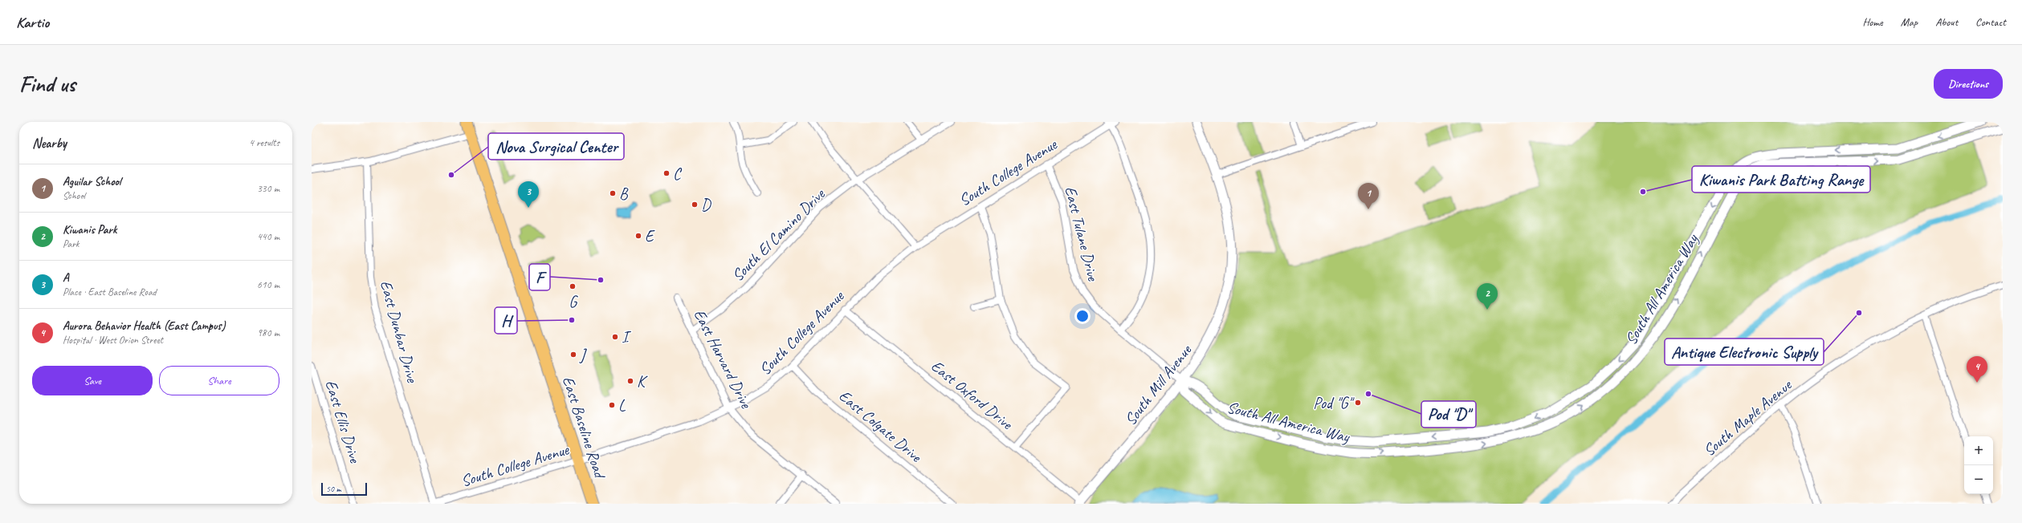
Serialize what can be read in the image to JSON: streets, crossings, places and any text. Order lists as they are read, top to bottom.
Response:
{
  "streets": {
    "main road": ["East Baseline Road"],
    "street": [
      "South College Avenue",
      "East Tulane Drive",
      "South El Camino Drive",
      "South All America Way",
      "East Dunbar Drive",
      "East Harvard Drive",
      "South Mill Avenue",
      "East Oxford Drive",
      "South Maple Avenue",
      "East Ellis Drive",
      "East Colgate Drive"
    ]
  },
  "crossings": [
    ["South College Avenue", "East Tulane Drive"],
    ["South College Avenue", "East Dunbar Drive"],
    ["South College Avenue", "East Harvard Drive"],
    ["South College Avenue", "East Oxford Drive"],
    ["South College Avenue", "East Colgate Drive"],
    ["South College Avenue", "East Baseline Road"],
    ["East Tulane Drive", "South All America Way"],
    ["East Tulane Drive", "South Mill Avenue"],
    ["South El Camino Drive", "East Harvard Drive"],
    ["South All America Way", "South Mill Avenue"],
    ["South Mill Avenue", "East Oxford Drive"]
  ],
  "places": [
    "C",
    "Nova Surgical Center",
    "Kiwanis Park Batting Range",
    "B",
    "D",
    "E",
    "F",
    "G",
    "Antique Electronic Supply",
    "H",
    "I",
    "J",
    "K",
    "Pod \"D\"",
    "Pod \"G\"",
    "L"
  ],
  "scale_bar": "50 m",
  "page": {
    "header": "Kartio",
    "nav": [
      "Home",
      "Map",
      "About",
      "Contact"
    ],
    "buttons": [
      "Directions",
      ["Save", "Share"]
    ],
    "title": "Find us",
    "heading": ["Nearby", "4 results"],
    "list": [
      {
        "mark": "1",
        "name": "Aguilar School",
        "note": "School",
        "value": "330 m"
      },
      {
        "mark": "2",
        "name": "Kiwanis Park",
        "note": "Park",
        "value": "440 m"
      },
      {
        "mark": "3",
        "name": "A",
        "note": "Place · East Baseline Road",
        "value": "610 m"
      },
      {
        "mark": "4",
        "name": "Aurora Behavior Health (East Campus)",
        "note": "Hospital · West Orion Street",
        "value": "980 m"
      }
    ],
    "pins": [
      "3",
      "1",
      "2",
      "4"
    ],
    "map_buttons": ["+", "−"],
    "scale": "50 m"
  }
}
